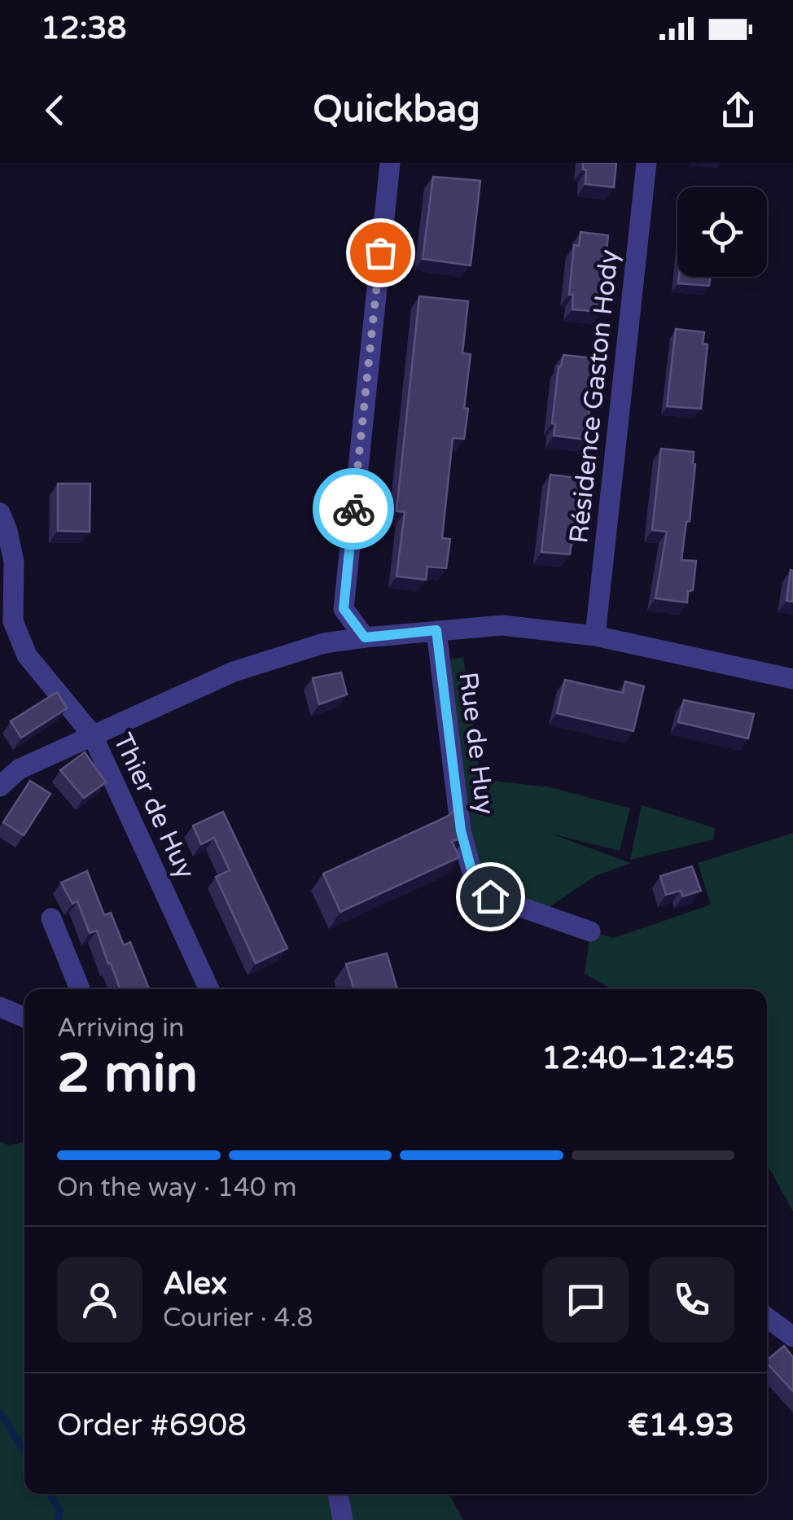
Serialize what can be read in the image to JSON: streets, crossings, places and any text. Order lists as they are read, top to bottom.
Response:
{
  "streets": {
    "street": ["Résidence Gaston Hody", "Rue de Huy", "Thier de Huy"]
  },
  "page": {
    "status": "12:38",
    "header": "Quickbag",
    "heading": ["2 min", "Arriving in", "12:40–12:45"],
    "panel": [
      "Alex",
      "Courier · 4.8",
      "Order #6908",
      "€14.93"
    ],
    "bar": "On the way · 140 m"
  }
}
